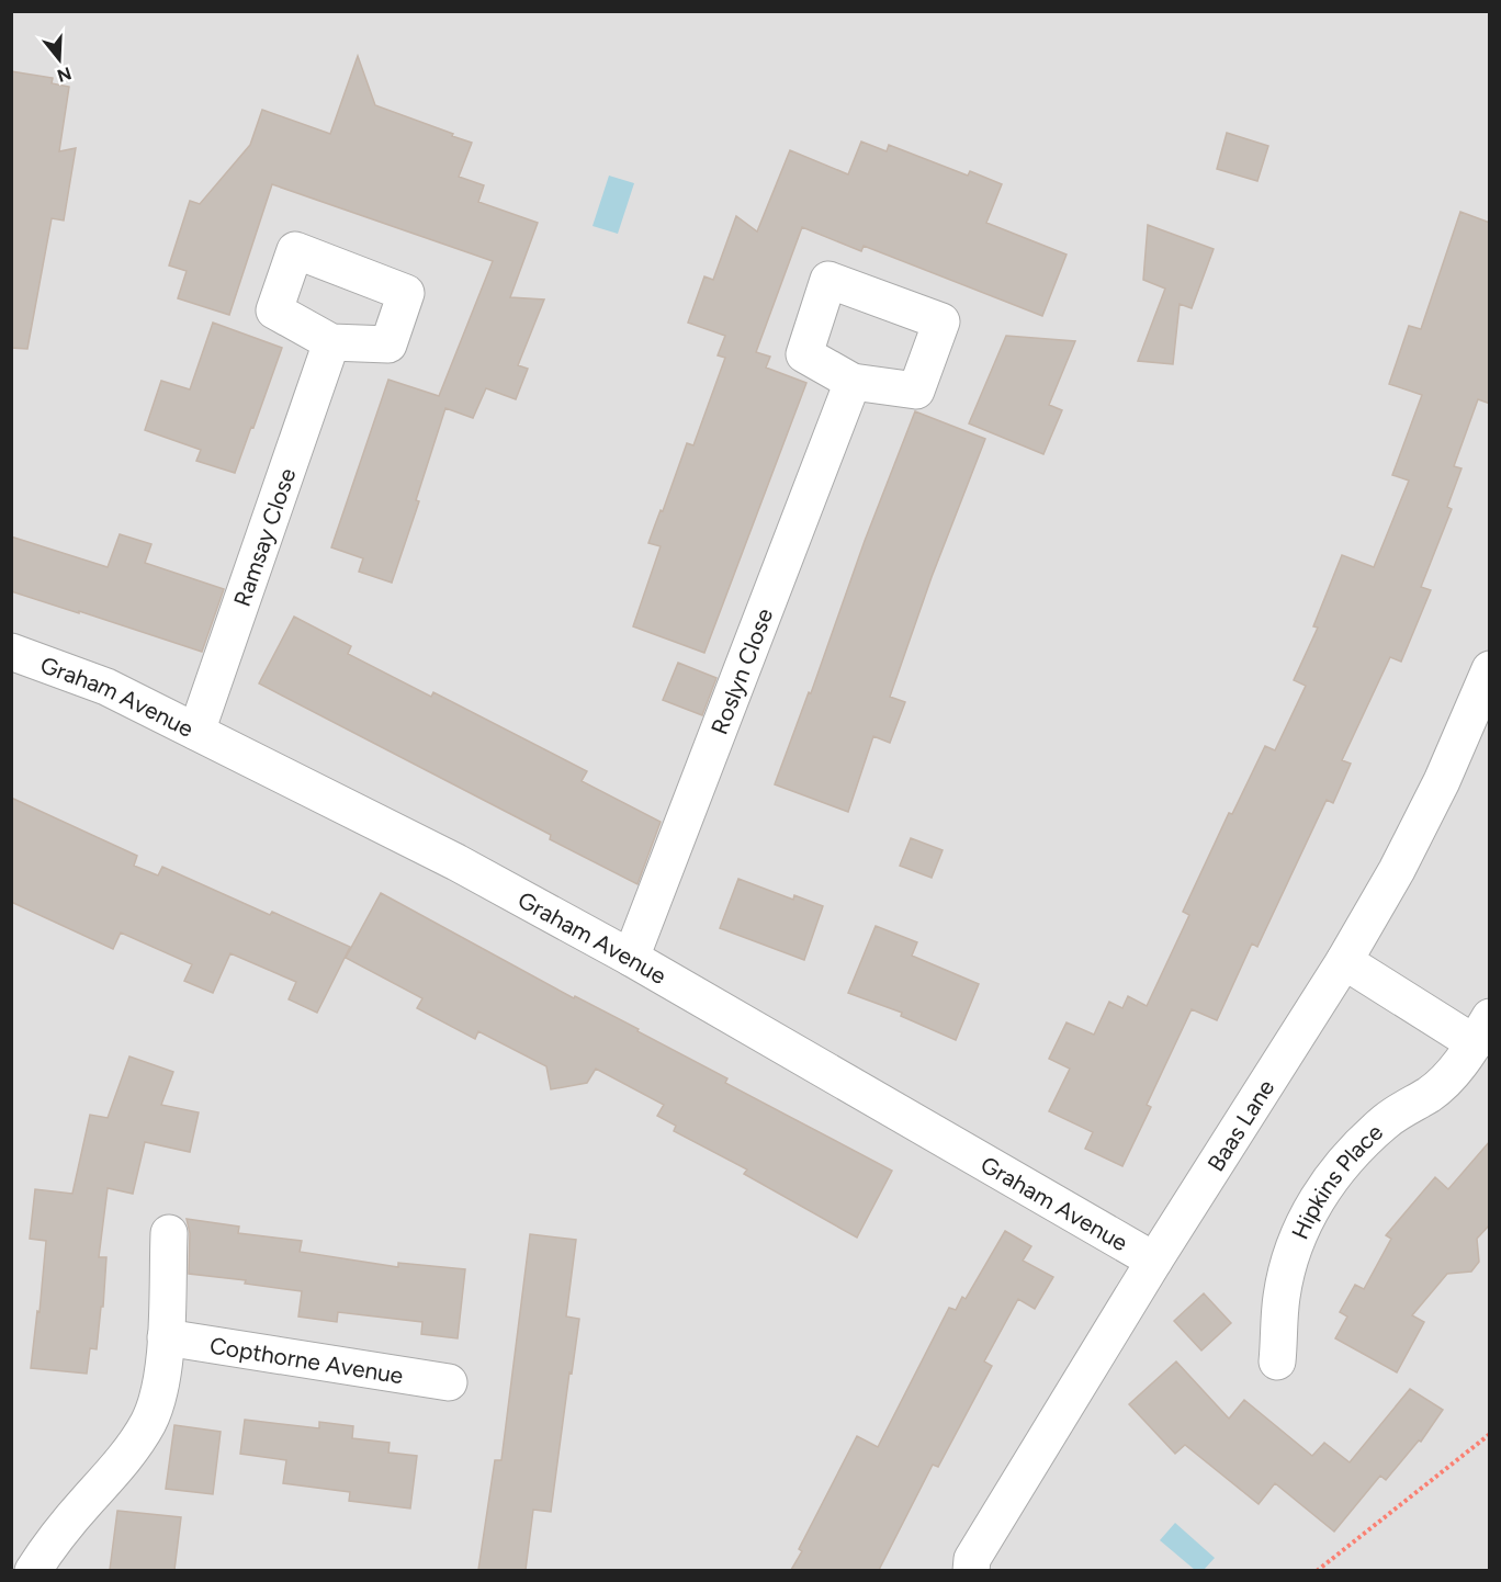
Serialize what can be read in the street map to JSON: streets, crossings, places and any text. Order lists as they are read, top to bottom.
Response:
{
  "streets": {
    "street": [
      "Ramsay Close",
      "Roslyn Close",
      "Graham Avenue",
      "Baas Lane",
      "Hipkins Place",
      "Copthorne Avenue"
    ]
  },
  "crossings": [
    ["Ramsay Close", "Graham Avenue"],
    ["Roslyn Close", "Graham Avenue"],
    ["Graham Avenue", "Baas Lane"],
    ["Baas Lane", "Hipkins Place"]
  ],
  "north": "bottom"
}
